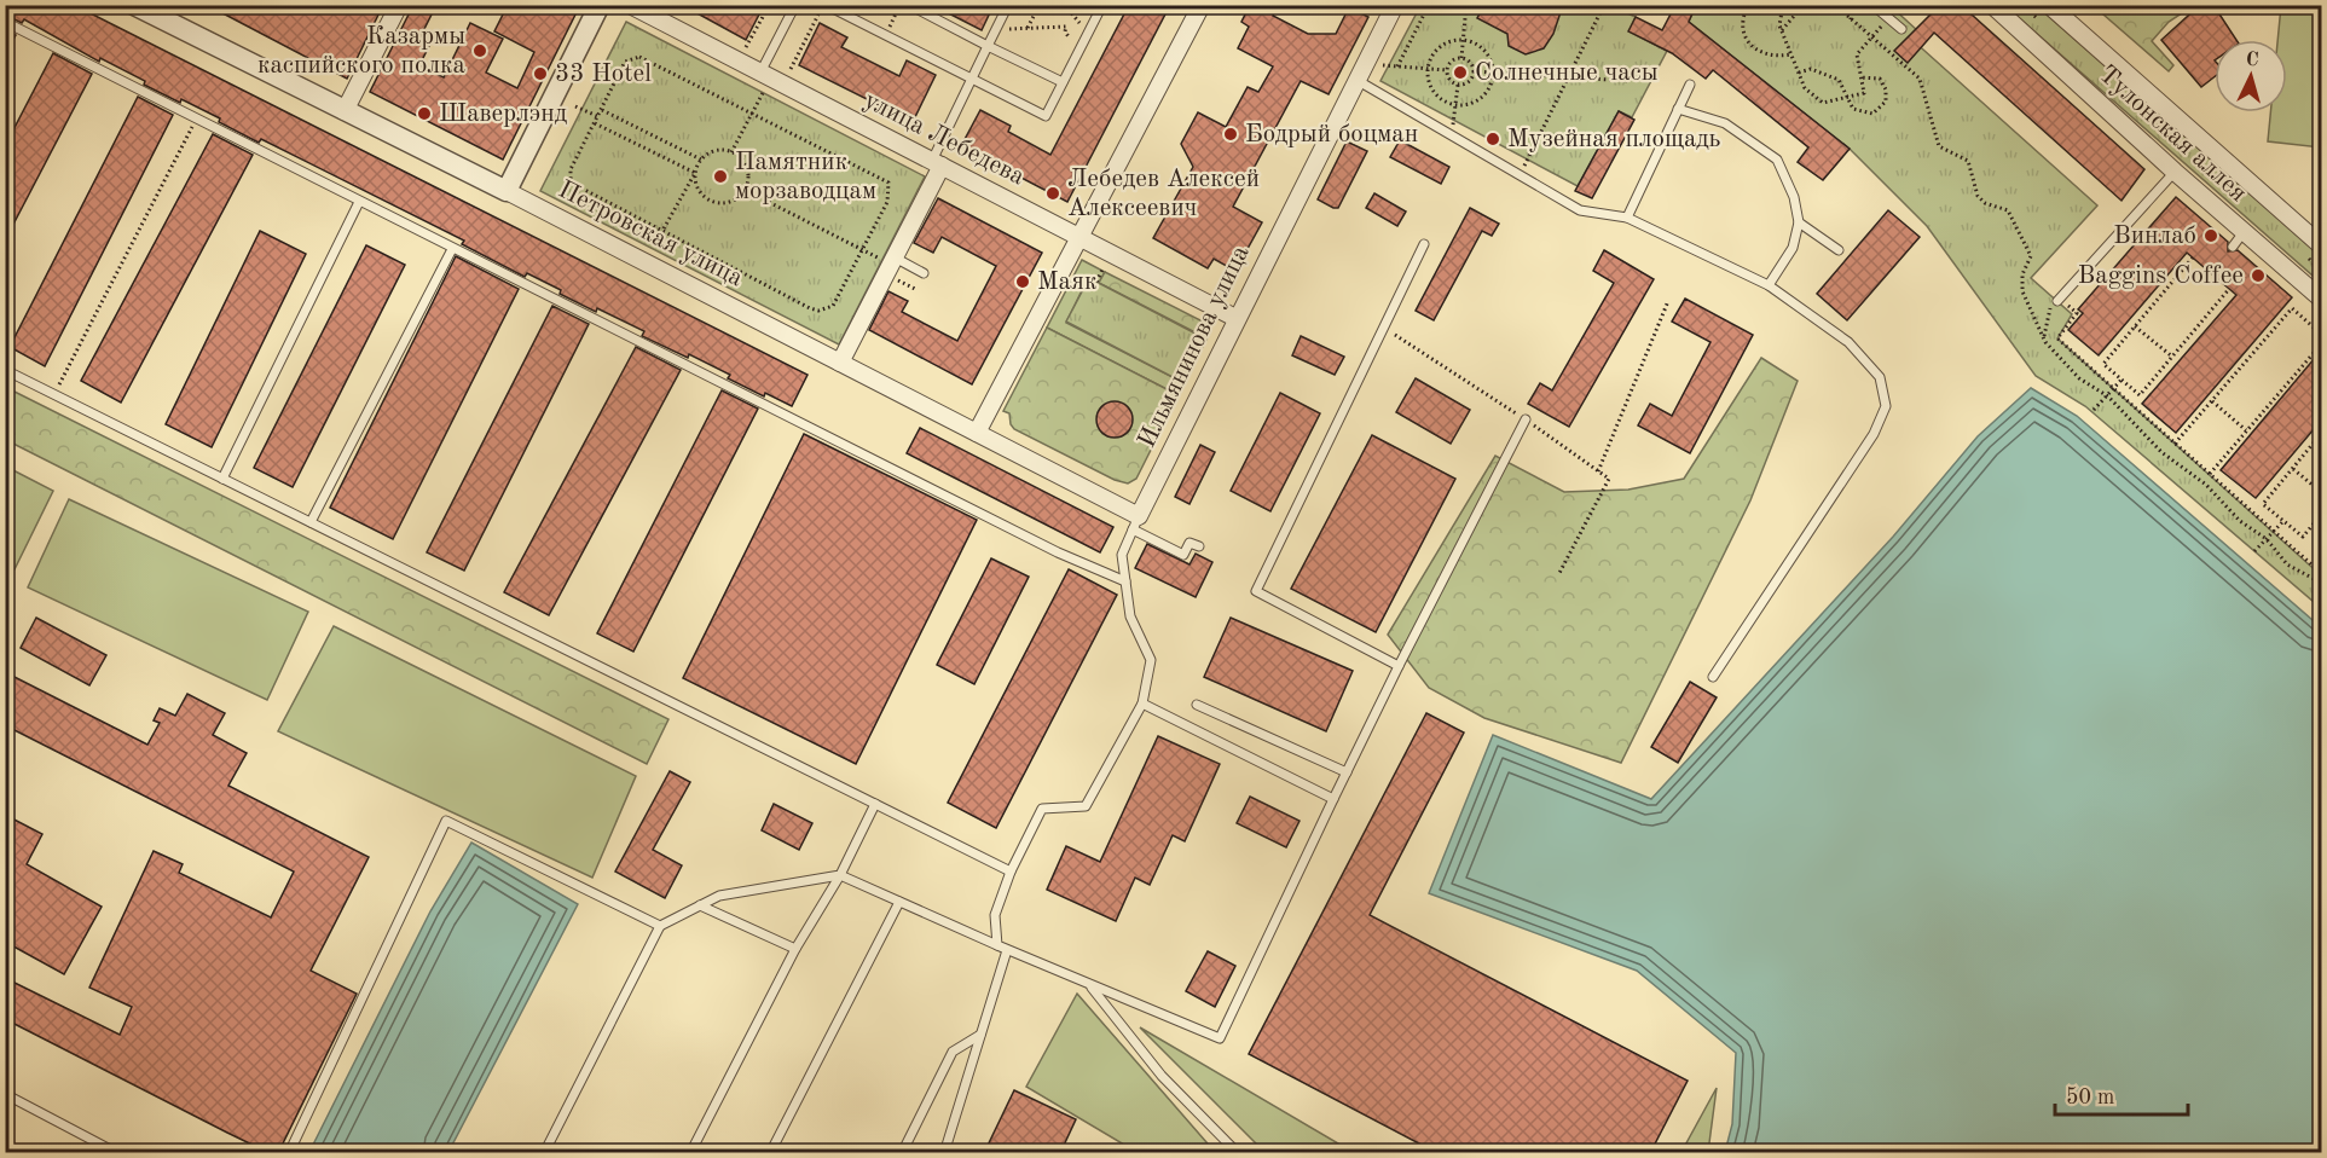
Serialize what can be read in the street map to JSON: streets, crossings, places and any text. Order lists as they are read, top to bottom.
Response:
{
  "streets": {
    "street": [
      "Тулонская аллея",
      "улица Лебедева",
      "Петровская улица",
      "Ильмянинова улица"
    ]
  },
  "crossings": [
    ["улица Лебедева", "Ильмянинова улица"],
    ["Петровская улица", "Ильмянинова улица"]
  ],
  "places": [
    "Казармы каспийского полка",
    "Солнечные часы",
    "33 Hotel",
    "Шаверлэнд",
    "Бодрый боцман",
    "Музейная площадь",
    "Памятник морзаводцам",
    "Лебедев Алексей Алексеевич",
    "Винлаб",
    "Baggins Coffee",
    "Маяк"
  ],
  "scale_bar": "50 m",
  "north": "top"
}
